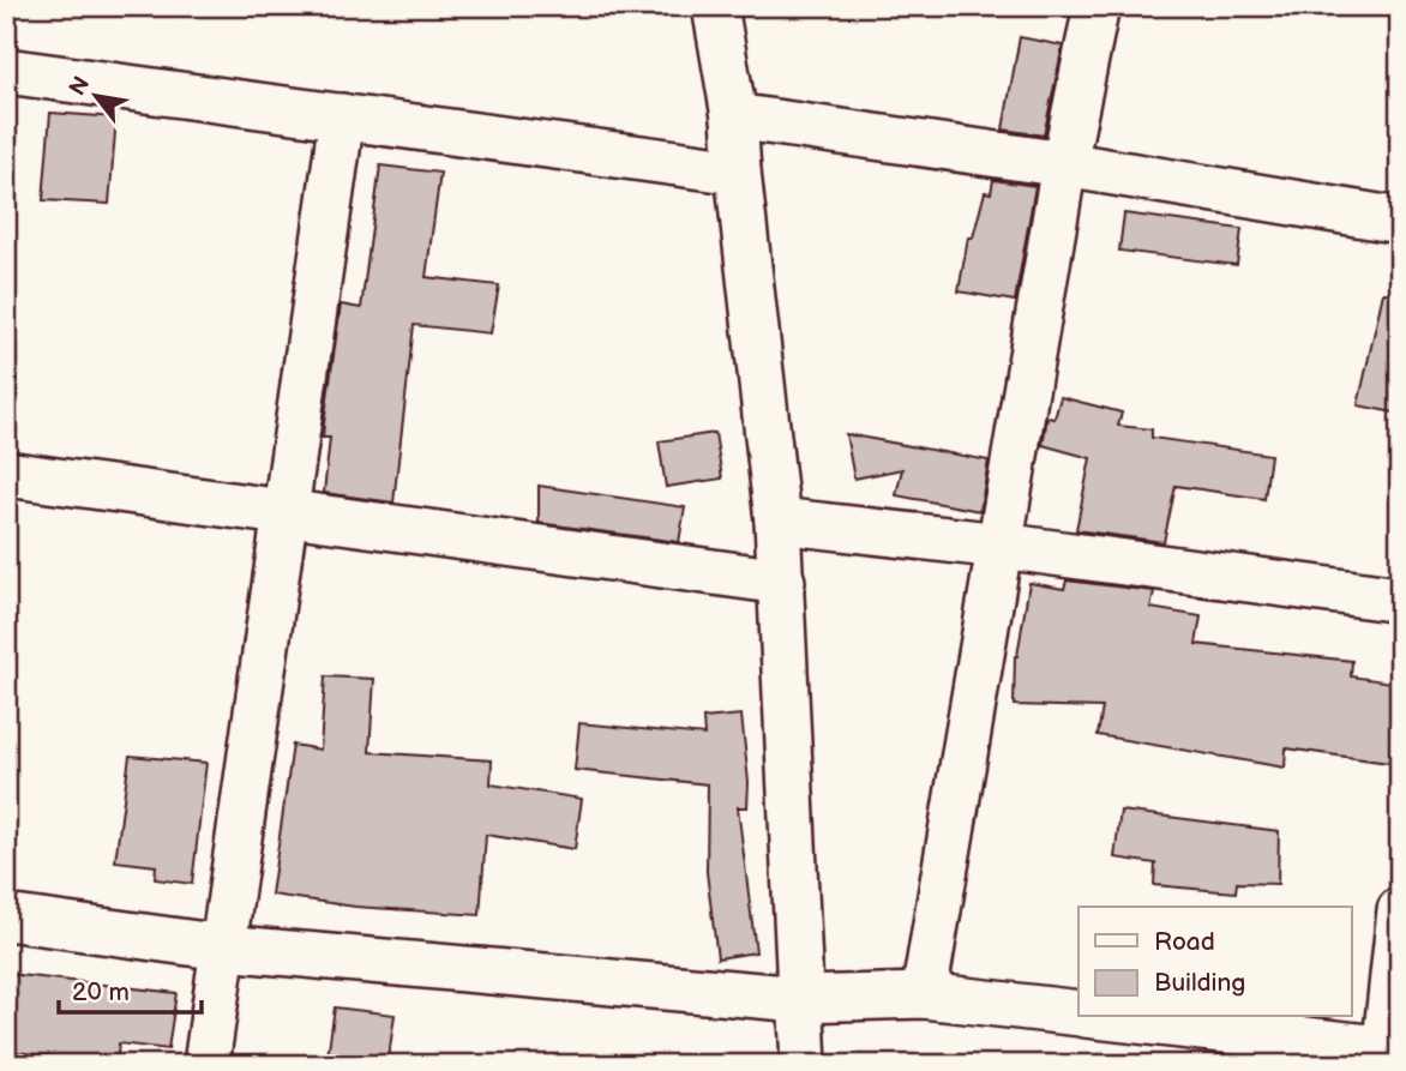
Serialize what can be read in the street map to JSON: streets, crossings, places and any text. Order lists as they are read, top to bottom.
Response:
{
  "legend": ["Road", "Building"],
  "scale_bar": "20 m",
  "north": "top left"
}
